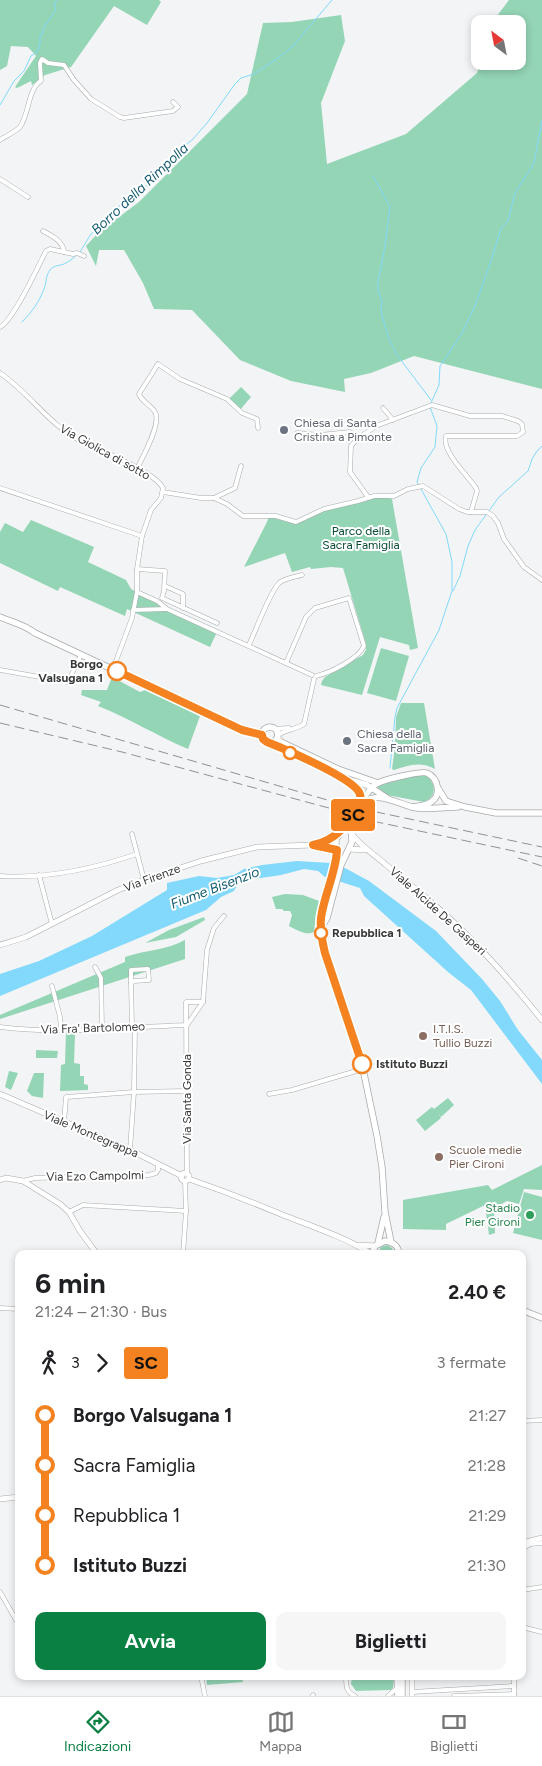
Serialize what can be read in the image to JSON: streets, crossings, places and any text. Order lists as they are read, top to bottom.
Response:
{
  "streets": {
    "street": [
      "Via Giolica di sotto",
      "Via Firenze",
      "Viale Alcide De Gasperi",
      "Via Fra' Bartolomeo",
      "Via Santa Gonda",
      "Viale Montegrappa",
      "Via Ezo Campolmi"
    ]
  },
  "crossings": [
    ["Via Fra' Bartolomeo", "Via Santa Gonda"],
    ["Via Santa Gonda", "Viale Montegrappa"],
    ["Viale Montegrappa", "Via Ezo Campolmi"]
  ],
  "water": ["Borro della Rimpolla", "Fiume Bisenzio"],
  "parks": ["Parco della Sacra Famiglia"],
  "places": [
    "Chiesa di Santa Cristina a Pimonte",
    "Borgo Valsugana 1",
    "Chiesa della Sacra Famiglia",
    "Repubblica 1",
    "I.T.I.S. Tullio Buzzi",
    "Istituto Buzzi",
    "Scuole medie Pier Cironi",
    "Stadio Pier Cironi"
  ],
  "lines": ["bus line SC"],
  "north": "top left",
  "page": {
    "on_map": "SC",
    "heading": ["6 min", "21:24 – 21:30 · Bus", "2.40 €"],
    "legs": ["3", "SC", "3 fermate"],
    "list": [
      {
        "name": "Borgo Valsugana 1",
        "value": "21:27"
      },
      {
        "name": "Sacra Famiglia",
        "value": "21:28"
      },
      {
        "name": "Repubblica 1",
        "value": "21:29"
      },
      {
        "name": "Istituto Buzzi",
        "value": "21:30"
      }
    ],
    "buttons": ["Avvia", "Biglietti"],
    "tabs": ["Indicazioni", "Mappa", "Biglietti"]
  }
}
